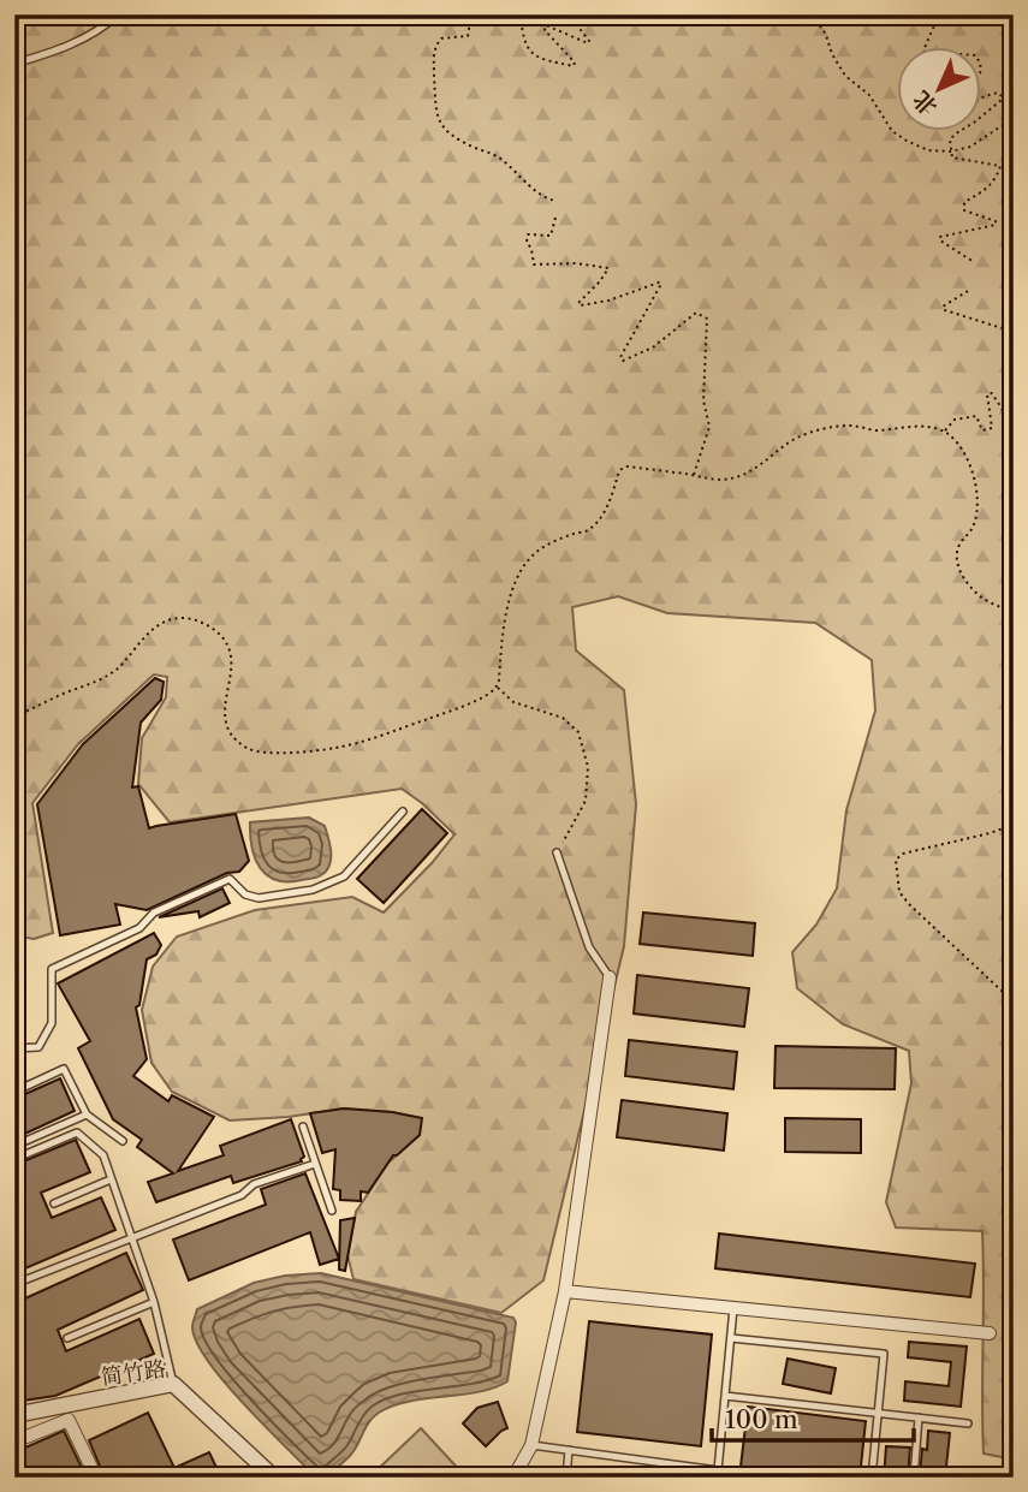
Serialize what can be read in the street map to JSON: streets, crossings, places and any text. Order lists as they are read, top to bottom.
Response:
{
  "streets": {
    "street": ["简竹路"]
  },
  "scale_bar": "100 m",
  "north": "bottom left"
}
